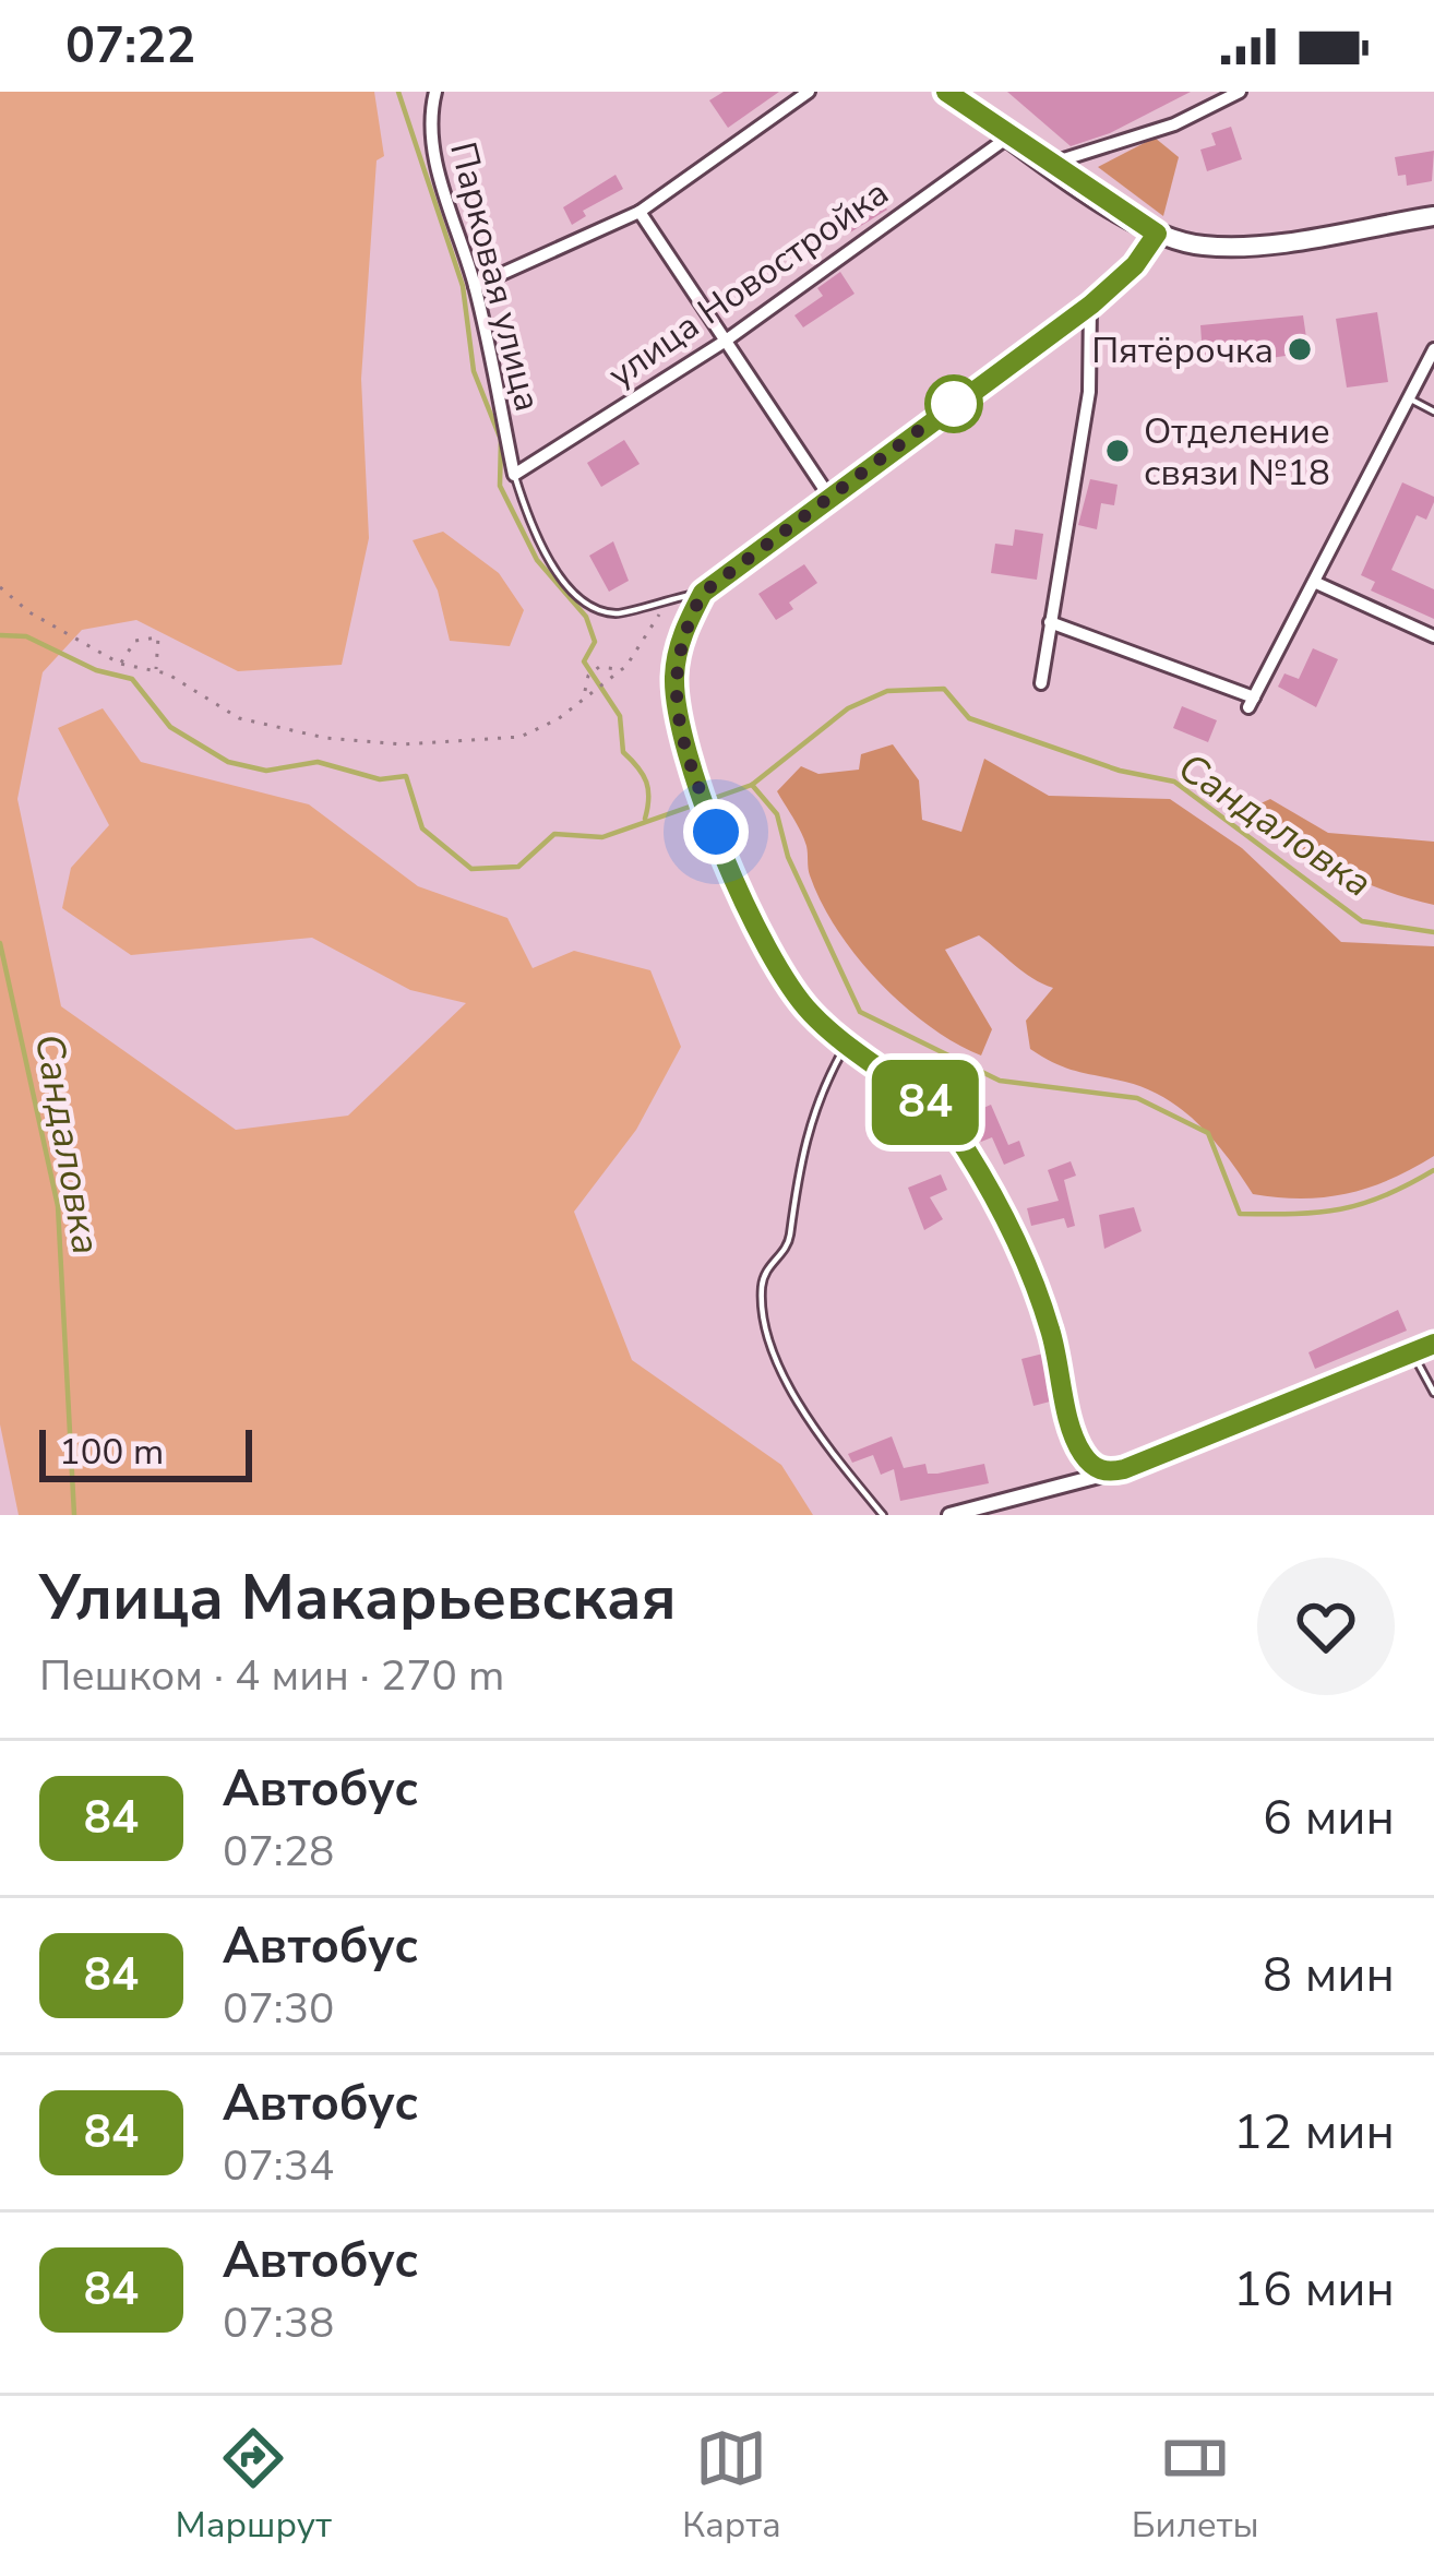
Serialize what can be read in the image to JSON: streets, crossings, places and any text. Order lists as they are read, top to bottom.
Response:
{
  "streets": {
    "street": ["Парковая улица", "улица Новостройка"]
  },
  "crossings": [
    ["Парковая улица", "улица Новостройка"]
  ],
  "water": ["Сандаловка"],
  "places": ["Пятёрочка", "Отделение связи №18"],
  "lines": ["bus line 84"],
  "scale_bar": "100 m",
  "page": {
    "status": "07:22",
    "on_map": "84",
    "scale": "100 m",
    "heading": ["Улица Макарьевская", "Пешком · 4 мин · 270 m"],
    "list": [
      {
        "mark": "84",
        "name": "Автобус",
        "note": "07:28",
        "value": "6 мин"
      },
      {
        "mark": "84",
        "name": "Автобус",
        "note": "07:30",
        "value": "8 мин"
      },
      {
        "mark": "84",
        "name": "Автобус",
        "note": "07:34",
        "value": "12 мин"
      },
      {
        "mark": "84",
        "name": "Автобус",
        "note": "07:38",
        "value": "16 мин"
      }
    ],
    "tabs": ["Маршрут", "Карта", "Билеты"]
  }
}
